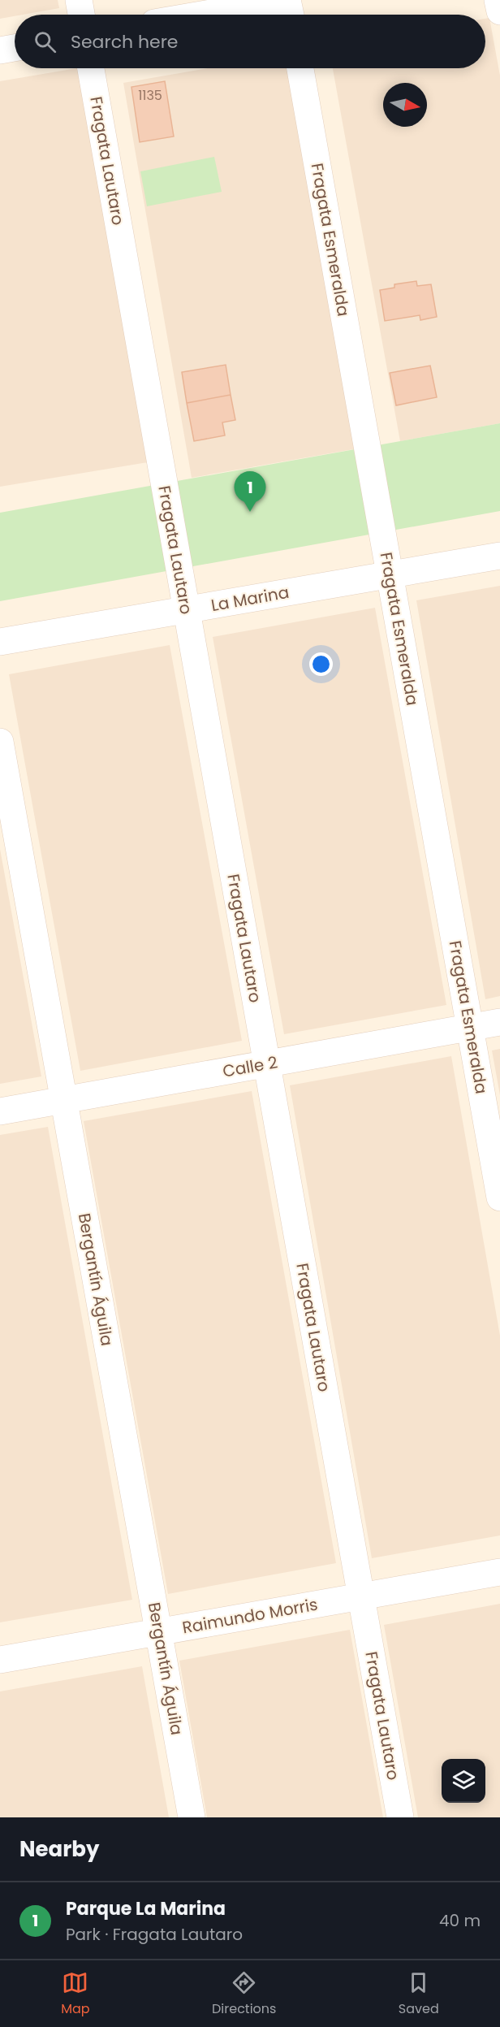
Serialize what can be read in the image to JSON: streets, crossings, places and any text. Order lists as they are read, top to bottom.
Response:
{
  "streets": {
    "street": [
      "Fragata Lautaro",
      "Fragata Esmeralda",
      "La Marina",
      "Calle 2",
      "Bergantín Águila",
      "Raimundo Morris"
    ]
  },
  "crossings": [
    ["Fragata Lautaro", "La Marina"],
    ["Fragata Lautaro", "Calle 2"],
    ["Fragata Lautaro", "Raimundo Morris"],
    ["Fragata Esmeralda", "La Marina"],
    ["Fragata Esmeralda", "Calle 2"],
    ["Calle 2", "Bergantín Águila"],
    ["Bergantín Águila", "Raimundo Morris"]
  ],
  "house_numbers": ["1135"],
  "north": "right",
  "page": {
    "search": "Search here",
    "pins": "1",
    "heading": "Nearby",
    "list": [
      {
        "mark": "1",
        "name": "Parque La Marina",
        "note": "Park · Fragata Lautaro",
        "value": "40 m"
      }
    ],
    "nav": ["Map", "Directions", "Saved"]
  }
}
